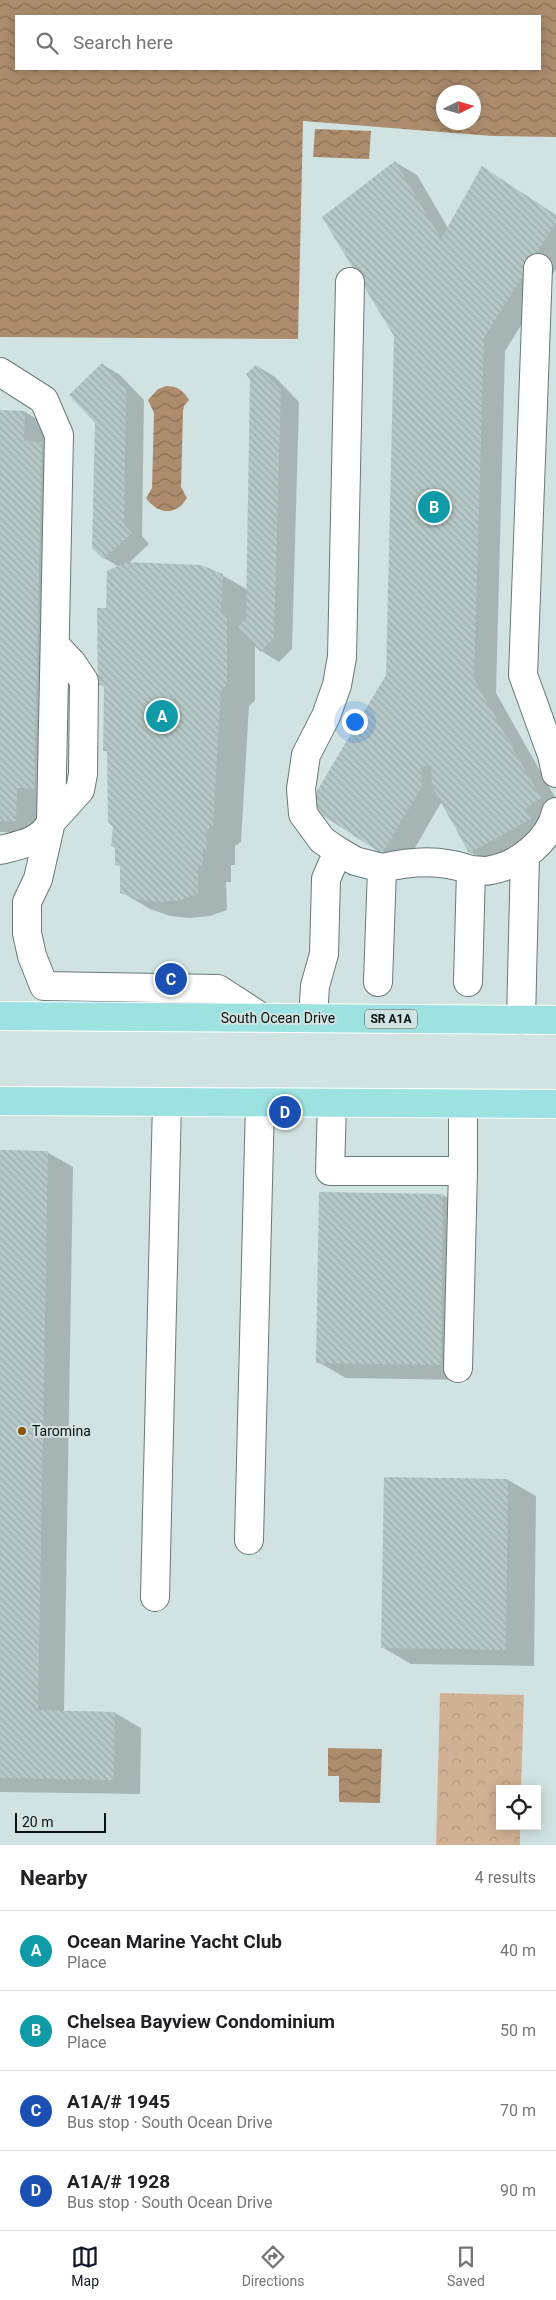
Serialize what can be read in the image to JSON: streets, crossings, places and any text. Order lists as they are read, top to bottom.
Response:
{
  "streets": {
    "main road": ["South Ocean Drive", "SR A1A"]
  },
  "places": ["Taromina"],
  "scale_bar": "20 m",
  "north": "right",
  "page": {
    "search": "Search here",
    "pins": [
      "B",
      "A",
      "C",
      "D"
    ],
    "scale": "20 m",
    "heading": ["Nearby", "4 results"],
    "list": [
      {
        "mark": "A",
        "name": "Ocean Marine Yacht Club",
        "note": "Place",
        "value": "40 m"
      },
      {
        "mark": "B",
        "name": "Chelsea Bayview Condominium",
        "note": "Place",
        "value": "50 m"
      },
      {
        "mark": "C",
        "name": "A1A/# 1945",
        "note": "Bus stop · South Ocean Drive",
        "value": "70 m"
      },
      {
        "mark": "D",
        "name": "A1A/# 1928",
        "note": "Bus stop · South Ocean Drive",
        "value": "90 m"
      }
    ],
    "nav": ["Map", "Directions", "Saved"]
  }
}
